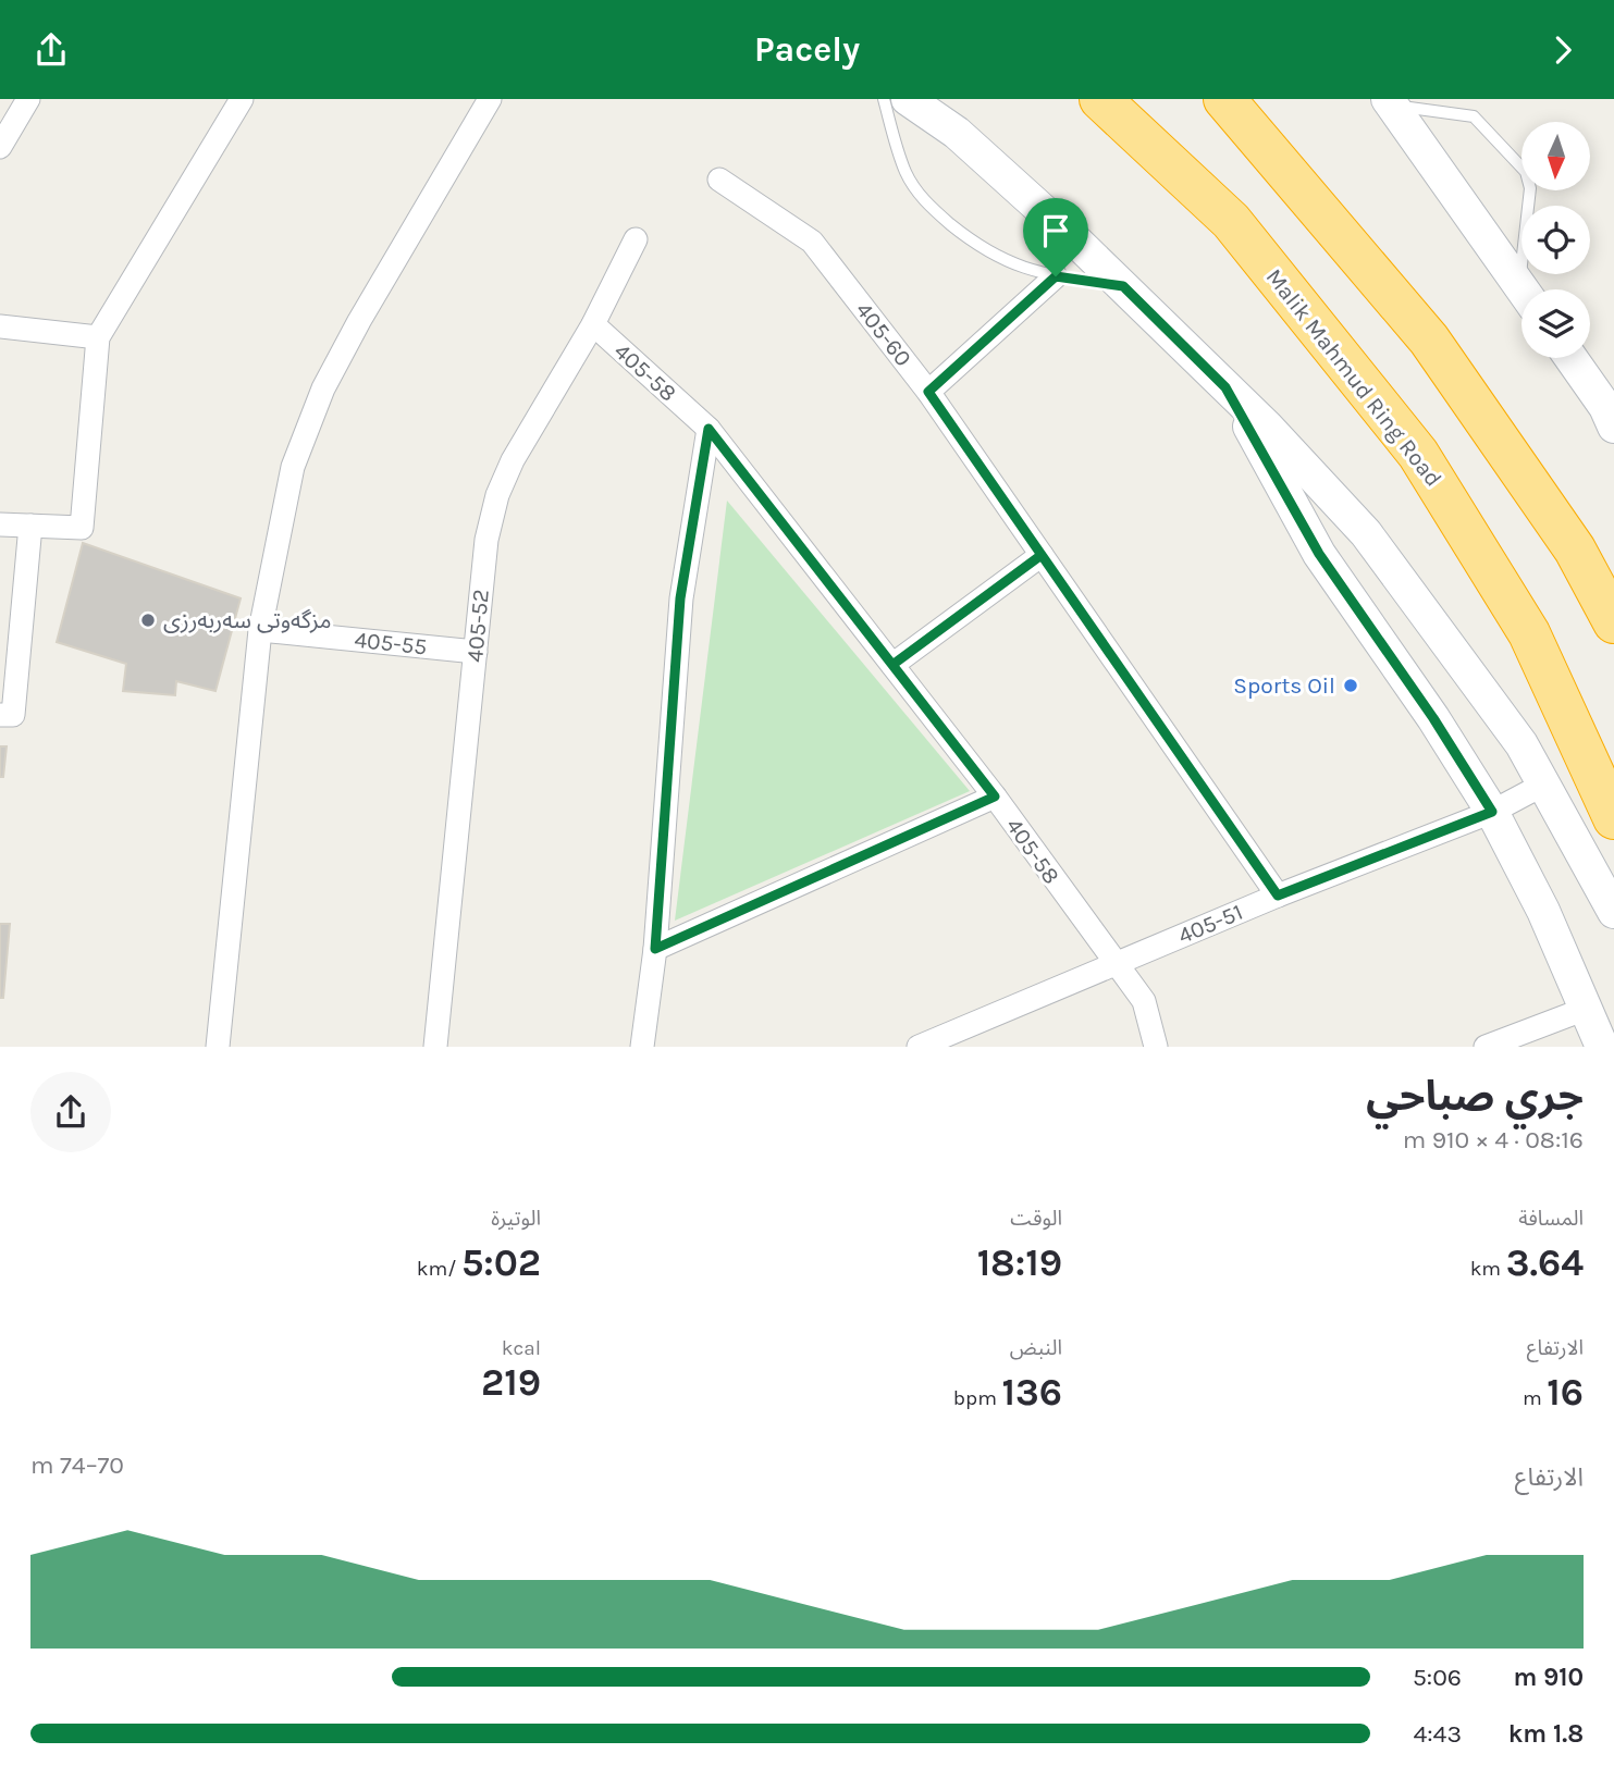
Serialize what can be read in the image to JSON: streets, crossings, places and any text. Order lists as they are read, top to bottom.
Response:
{
  "streets": {
    "highway": ["Malik Mahmud Ring Road"],
    "street": [
      "405-60",
      "405-58",
      "405-52",
      "405-55",
      "405-51"
    ]
  },
  "crossings": [
    ["405-60", "405-51"],
    ["405-58", "405-52"],
    ["405-58", "405-51"],
    ["405-52", "405-55"]
  ],
  "places": ["مزگەوتی سەربەرزی", "Sports Oil"],
  "north": "bottom",
  "page": {
    "header": "Pacely",
    "heading": ["جري صباحي", "08:16 · 4 × 910 m"],
    "stats": [
      ["المسافة", "3.64 km"],
      ["الوقت", "18:19"],
      ["الوتيرة", "5:02 /km"],
      ["الارتفاع", "16 m"],
      ["النبض", "136 bpm"],
      ["kcal", "219"]
    ],
    "chart": ["الارتفاع", "70–74 m"],
    "list": [
      {
        "name": "910 m",
        "note": "5:06"
      },
      {
        "name": "1.8 km",
        "note": "4:43"
      }
    ]
  }
}
